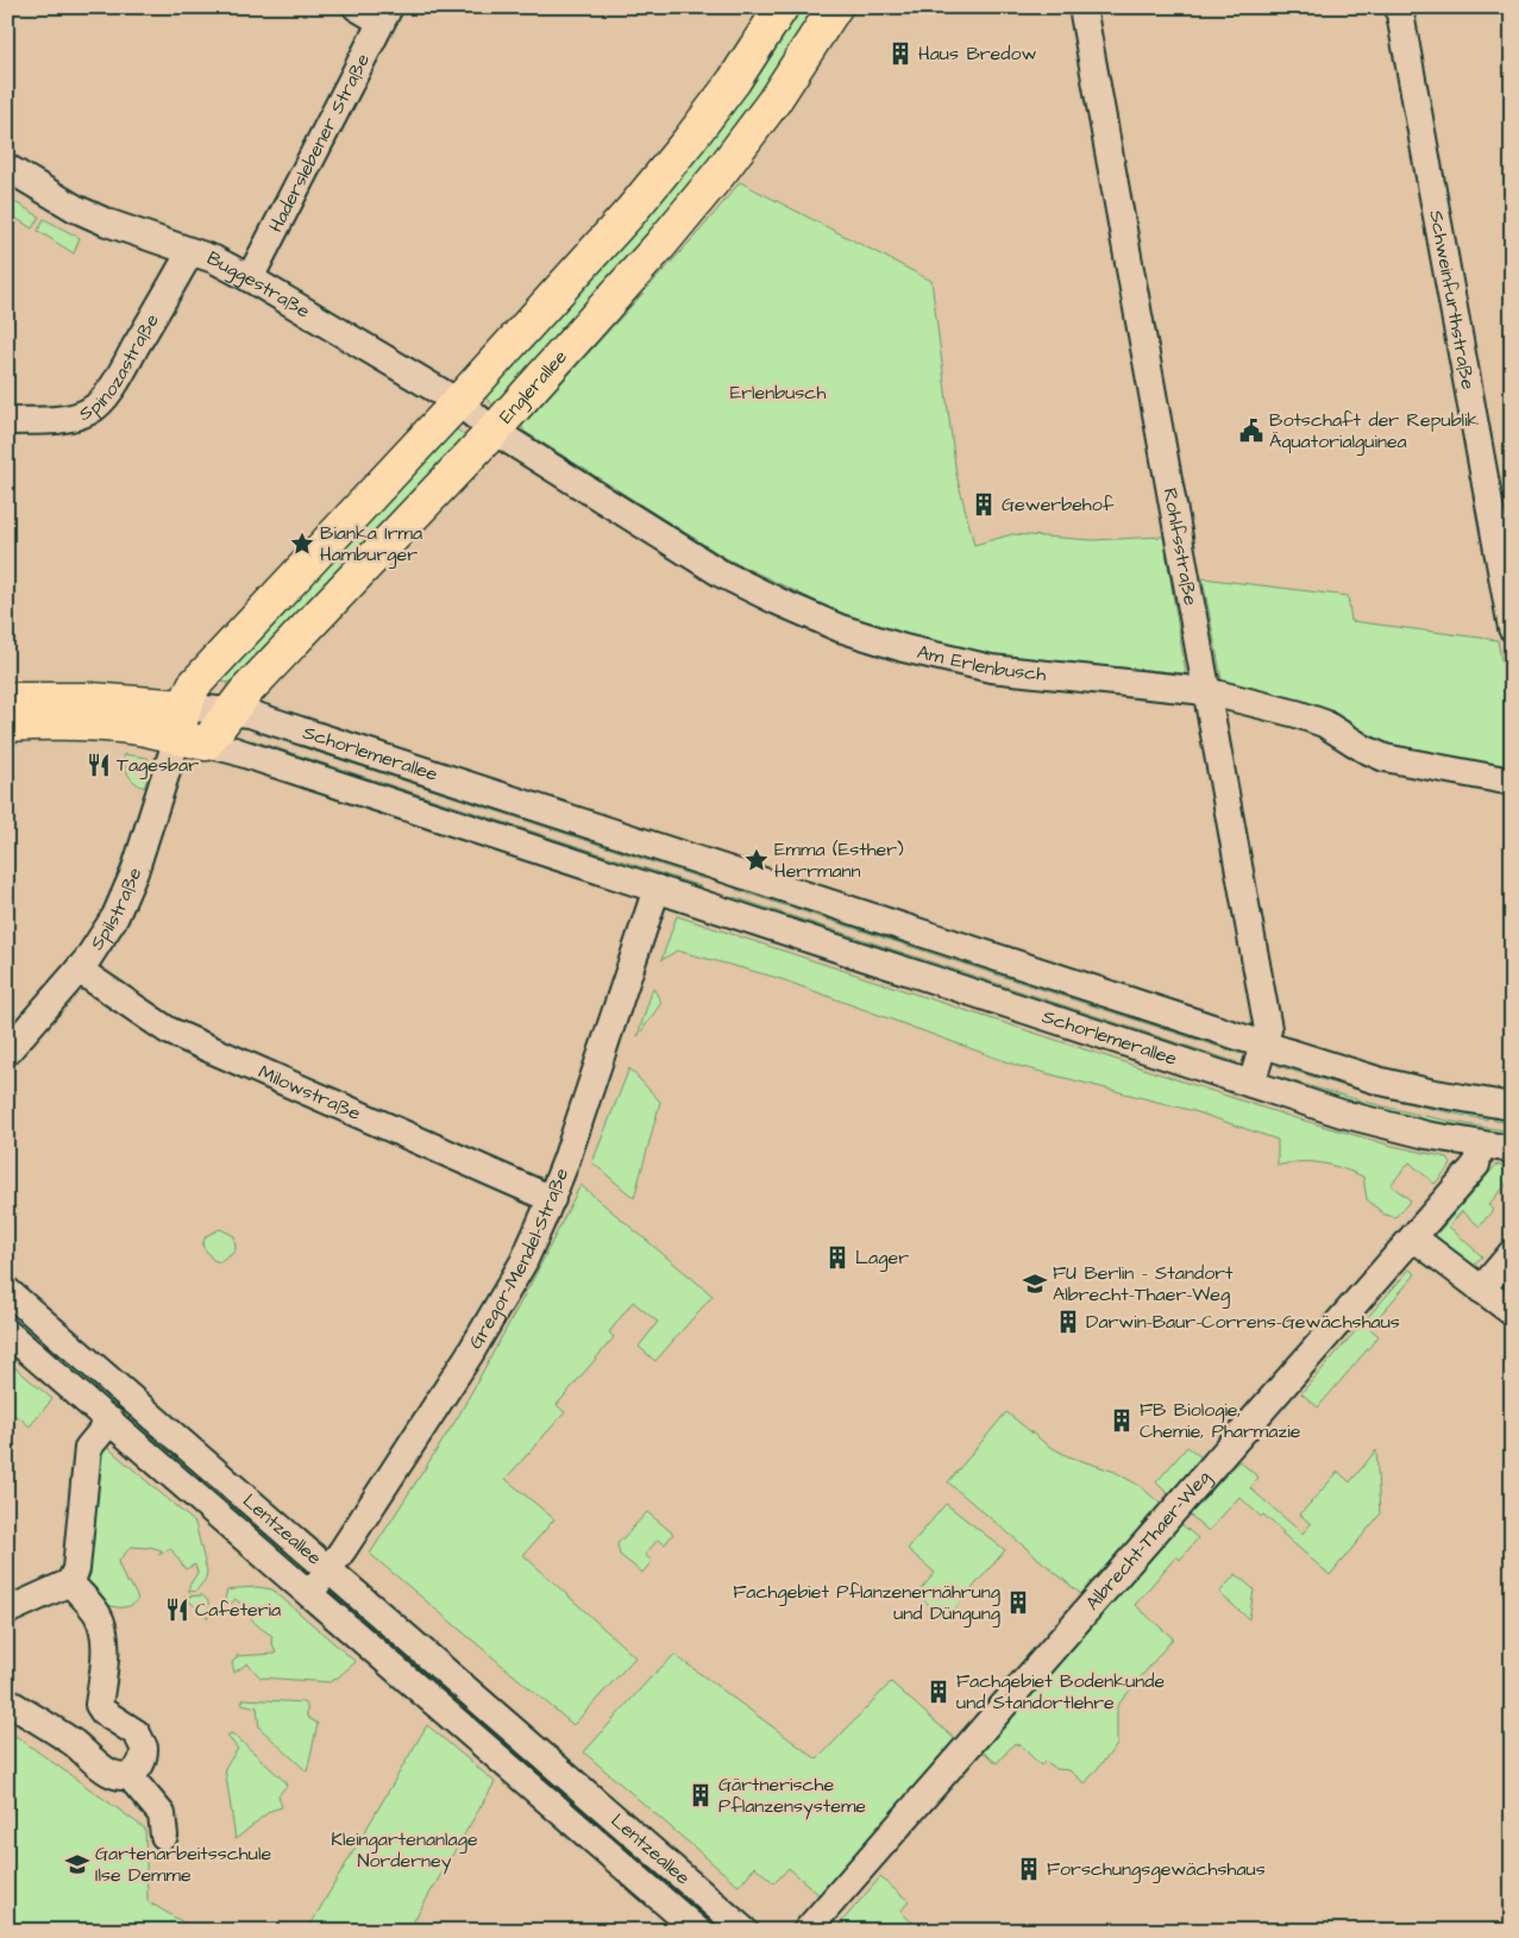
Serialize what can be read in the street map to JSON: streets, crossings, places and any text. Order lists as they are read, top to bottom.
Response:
{
  "streets": {
    "main road": ["Englerallee", "Schorlemerallee"],
    "street": [
      "Haderslebener Straße",
      "Buggestraße",
      "Schweinfurthstraße",
      "Spinozastraße",
      "Rohlfsstraße",
      "Am Erlenbusch",
      "Spilstraße",
      "Milowstraße",
      "Gregor-Mendel-Straße",
      "Lentzeallee",
      "Albrecht-Thaer-Weg"
    ]
  },
  "crossings": [
    ["Haderslebener Straße", "Buggestraße"],
    ["Buggestraße", "Spinozastraße"],
    ["Buggestraße", "Englerallee"],
    ["Buggestraße", "Am Erlenbusch"],
    ["Englerallee", "Am Erlenbusch"],
    ["Englerallee", "Schorlemerallee"],
    ["Englerallee", "Spilstraße"],
    ["Rohlfsstraße", "Am Erlenbusch"],
    ["Rohlfsstraße", "Schorlemerallee"],
    ["Schorlemerallee", "Spilstraße"],
    ["Schorlemerallee", "Gregor-Mendel-Straße"],
    ["Schorlemerallee", "Albrecht-Thaer-Weg"],
    ["Spilstraße", "Milowstraße"],
    ["Milowstraße", "Gregor-Mendel-Straße"],
    ["Gregor-Mendel-Straße", "Lentzeallee"]
  ],
  "parks": ["Erlenbusch", "Kleingartenanlage Norderney"],
  "places": {
    "building": [
      "Haus Bredow",
      "Gewerbehof",
      "Lager",
      "Darwin-Baur-Correns-Gewächshaus",
      "FB Biologie, Chemie, Pharmazie",
      "Fachgebiet Pflanzenernährung und Düngung",
      "Fachgebiet Bodenkunde und Standortlehre",
      "Gärtnerische Pflanzensysteme",
      "Forschungsgewächshaus"
    ],
    "public building": ["Botschaft der Republik Äquatorialguinea"],
    "place": ["Bianka Irma Hamburger", "Emma (Esther) Herrmann"],
    "restaurant": ["Tagesbar", "Cafeteria"],
    "school or university": ["FU Berlin - Standort Albrecht-Thaer-Weg", "Gartenarbeitsschule Ilse Demme"]
  }
}
